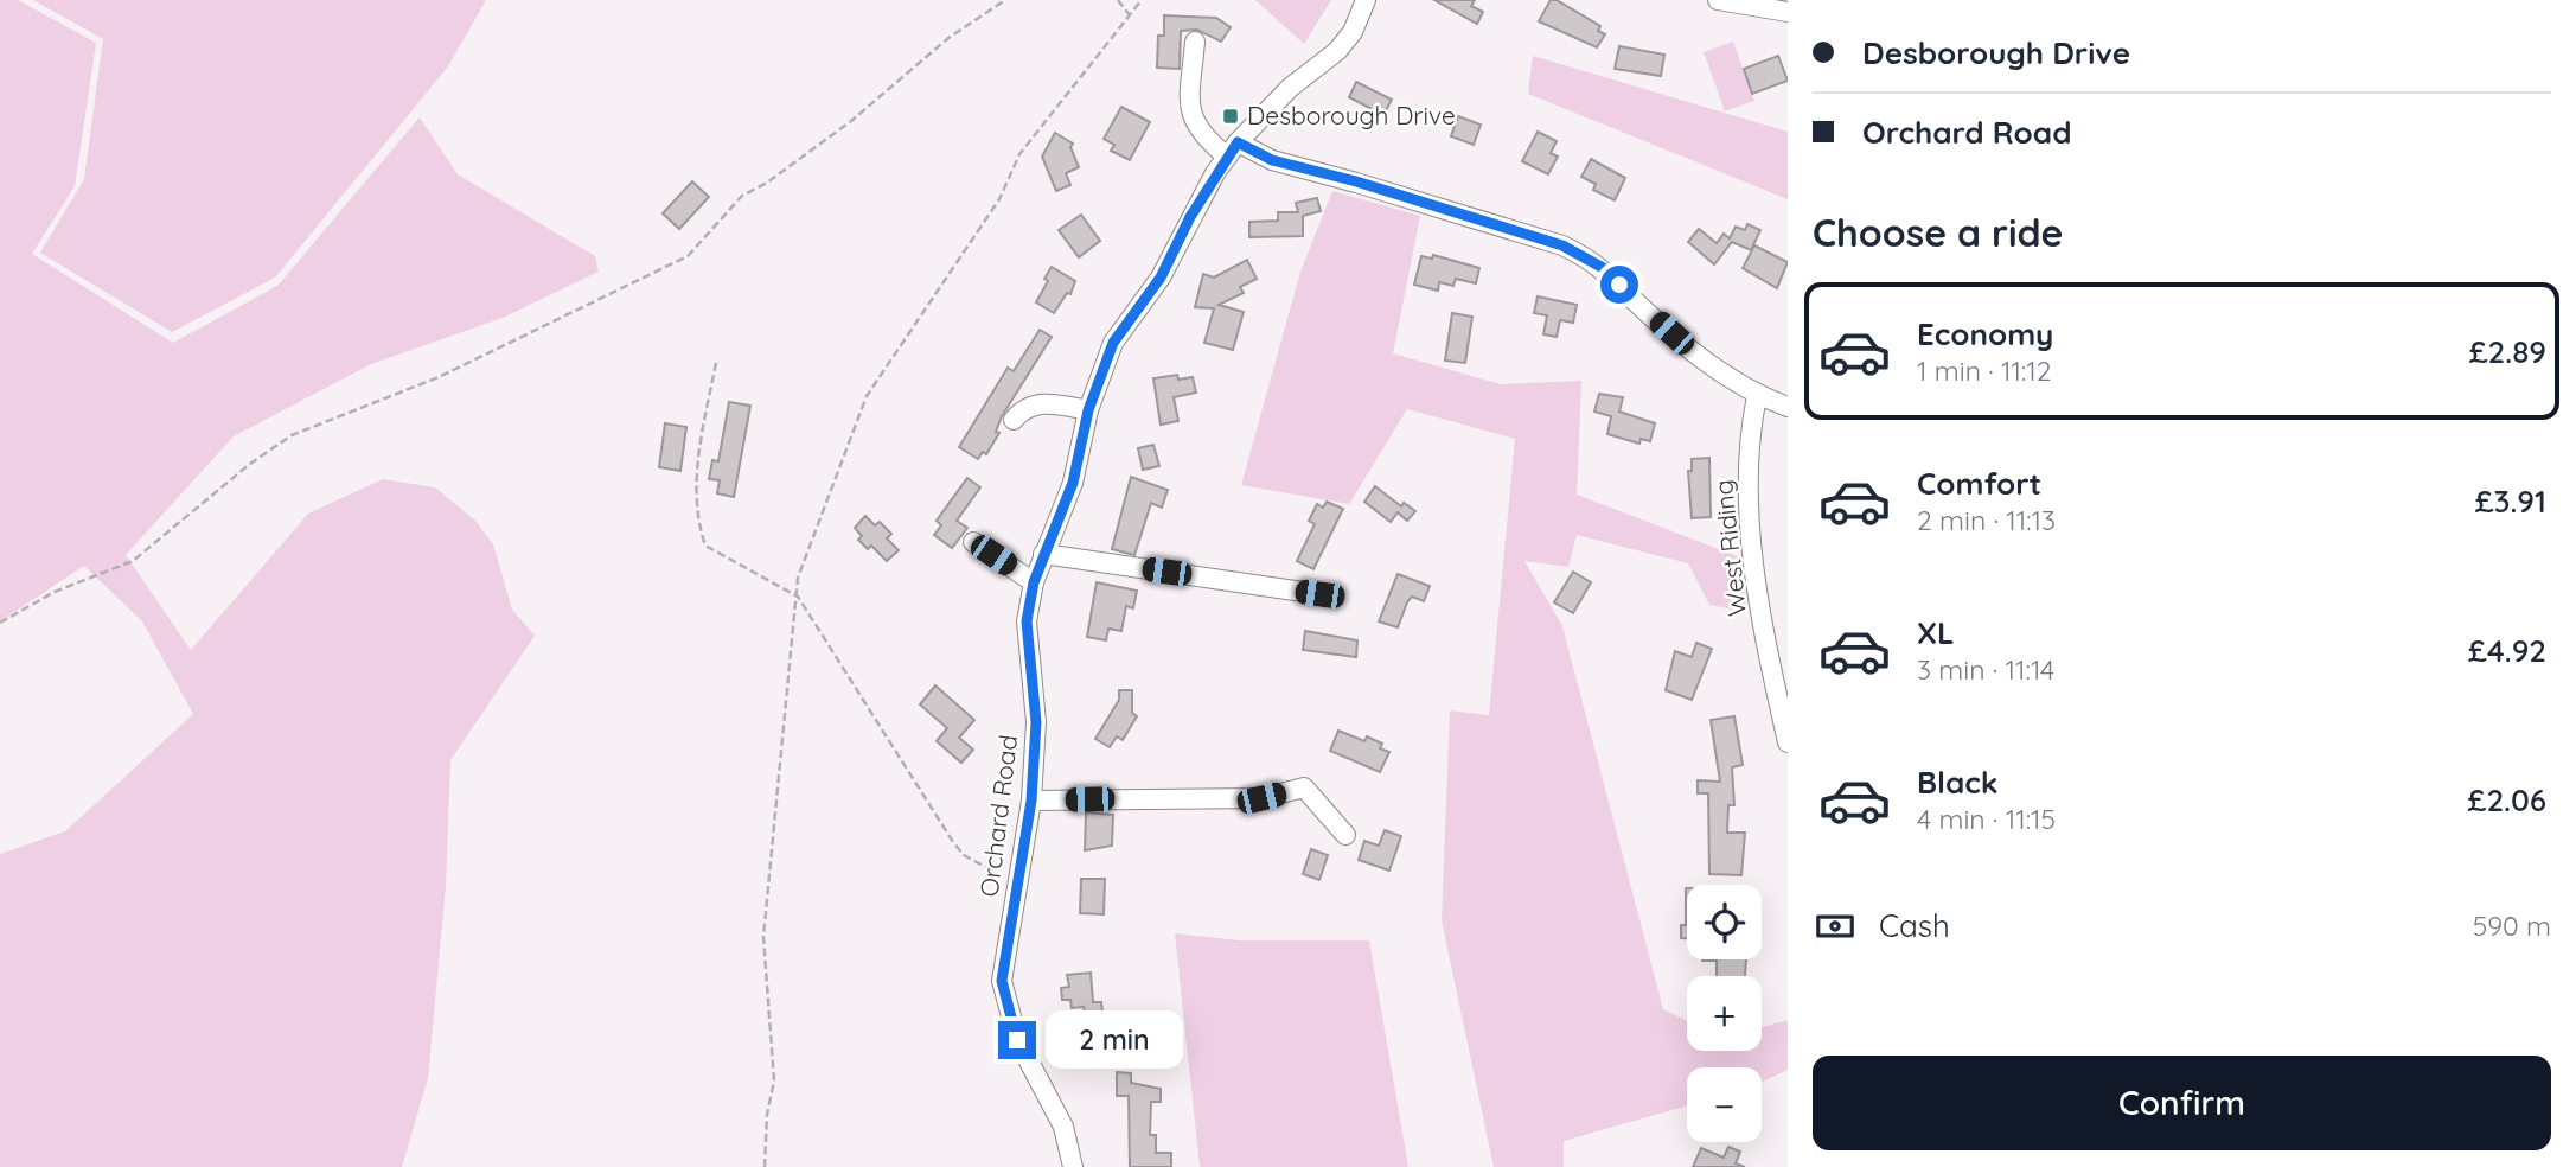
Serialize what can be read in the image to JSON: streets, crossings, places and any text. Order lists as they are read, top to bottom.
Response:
{
  "streets": {
    "street": ["West Riding", "Orchard Road"]
  },
  "places": {
    "transit": ["Desborough Drive"]
  },
  "page": {
    "banner": ["Desborough Drive", "Orchard Road"],
    "heading": "Choose a ride",
    "list": [
      {
        "name": "Economy",
        "note": "1 min · 11:12",
        "value": "£2.89"
      },
      {
        "name": "Comfort",
        "note": "2 min · 11:13",
        "value": "£3.91"
      },
      {
        "name": "XL",
        "note": "3 min · 11:14",
        "value": "£4.92"
      },
      {
        "name": "Black",
        "note": "4 min · 11:15",
        "value": "£2.06"
      }
    ],
    "pay": ["Cash", "590 m"],
    "map_buttons": ["+", "−"],
    "bubble": "2 min",
    "buttons": "Confirm"
  }
}
